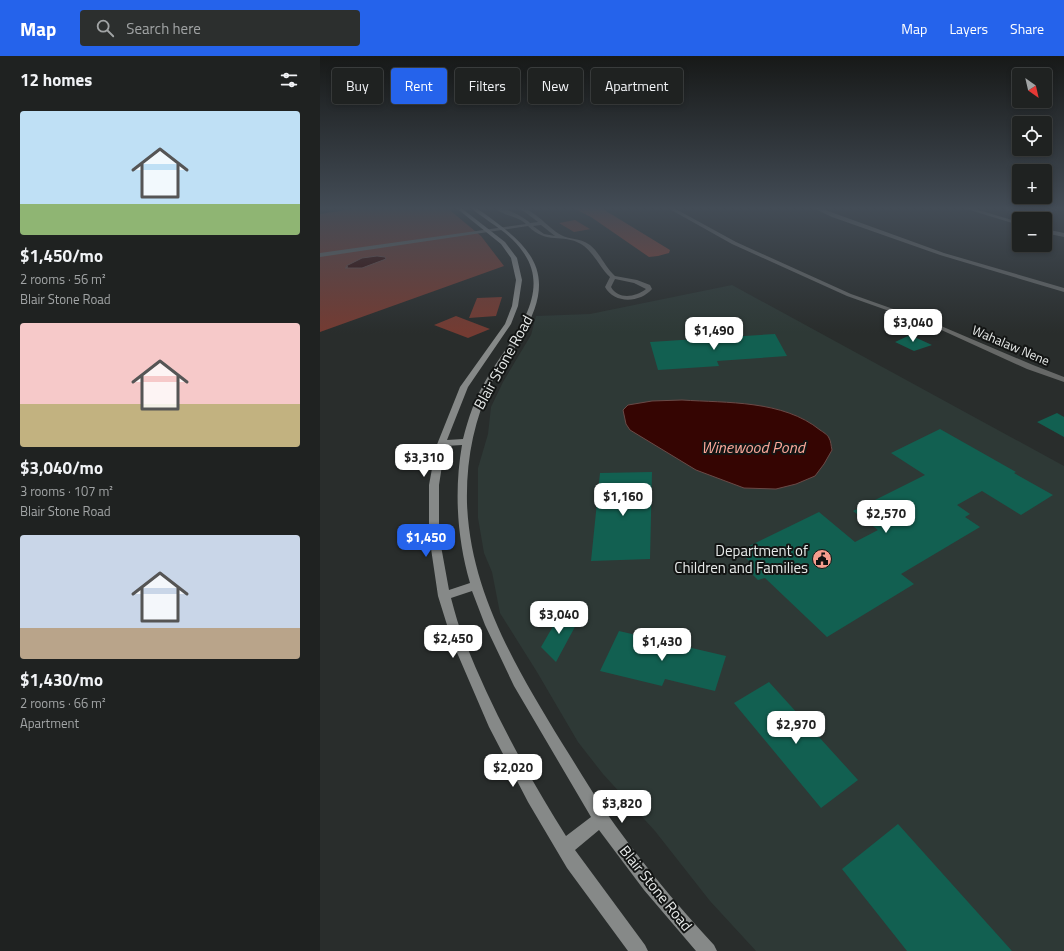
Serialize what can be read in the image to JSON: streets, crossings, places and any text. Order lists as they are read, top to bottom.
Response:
{
  "streets": {
    "main road": ["Blair Stone Road"],
    "street": ["Wahalaw Nene"]
  },
  "water": ["Winewood Pond"],
  "places": {
    "public building": ["Department of Children and Families"]
  },
  "north": "bottom right",
  "page": {
    "header": "Map",
    "search": "Search here",
    "nav": ["Map", "Layers", "Share"],
    "heading": "12 homes",
    "map_buttons": ["+", "−"],
    "chip": [
      "Buy",
      "Rent",
      "Filters",
      "New",
      "Apartment"
    ],
    "list": [
      {
        "name": "$1,450/mo",
        "note": "2 rooms · 56 m² · Blair Stone Road"
      },
      {
        "name": "$3,040/mo",
        "note": "3 rooms · 107 m² · Blair Stone Road"
      },
      {
        "name": "$1,430/mo",
        "note": "2 rooms · 66 m² · Apartment"
      }
    ],
    "price": [
      "$3,040",
      "$1,490",
      "$3,310",
      "$1,160",
      "$2,570",
      "$1,450",
      "$3,040",
      "$2,450",
      "$1,430",
      "$2,970",
      "$2,020",
      "$3,820"
    ]
  }
}
